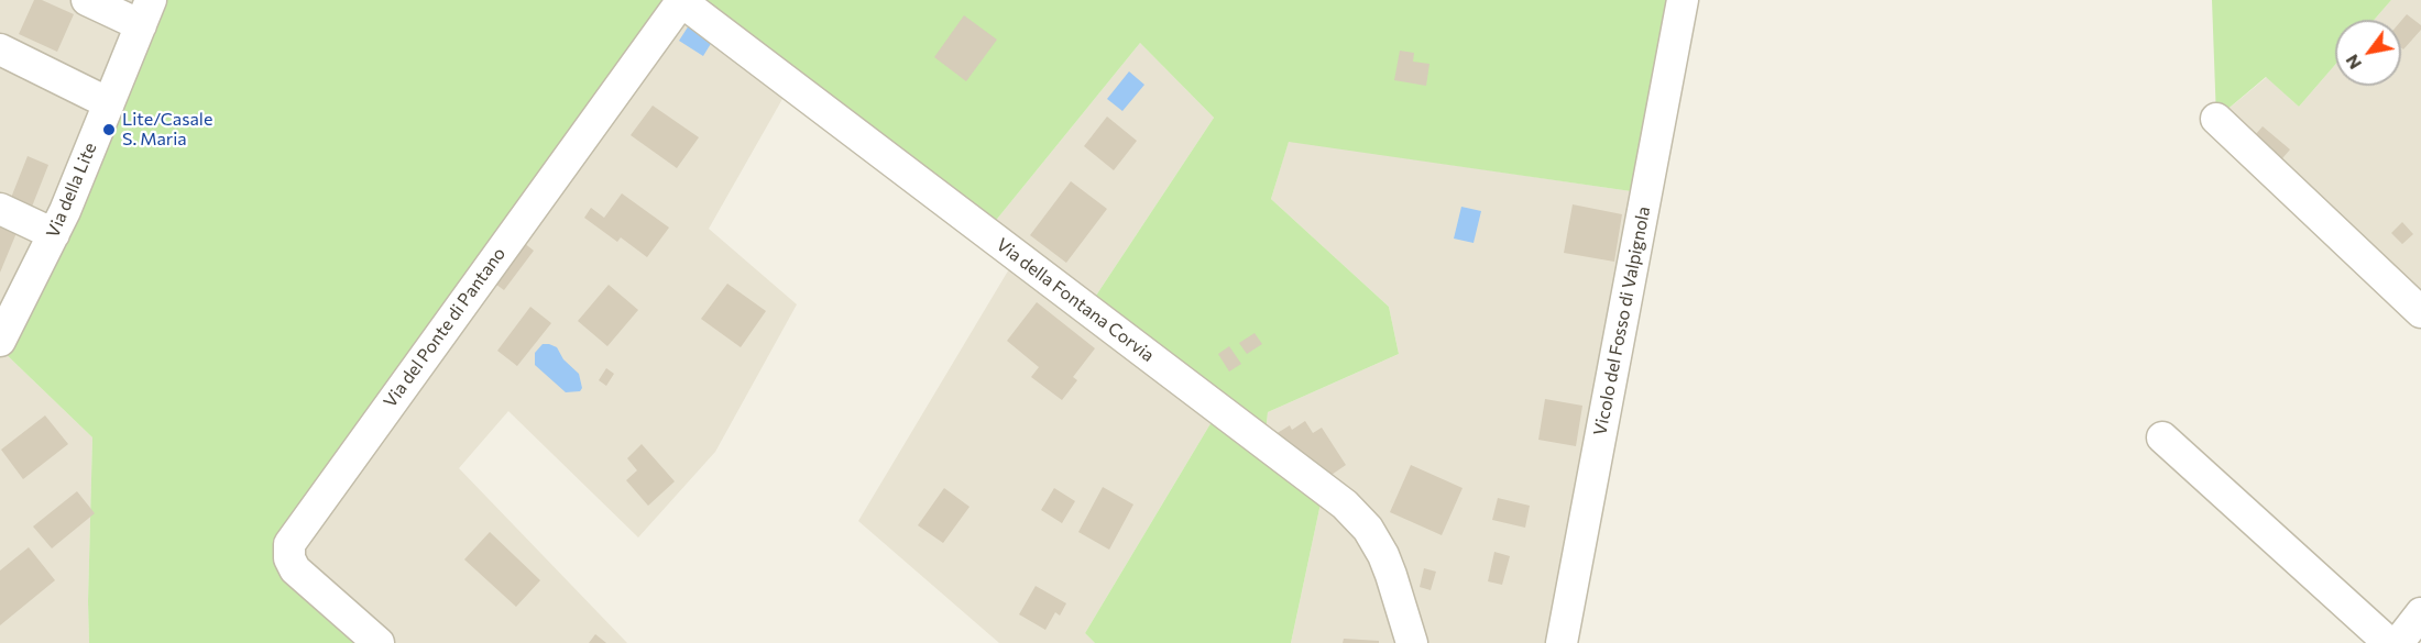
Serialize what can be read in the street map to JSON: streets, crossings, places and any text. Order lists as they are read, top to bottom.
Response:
{
  "streets": {
    "street": [
      "Via della Lite",
      "Via della Fontana Corvia",
      "Vicolo del Fosso di Valpignola",
      "Via del Ponte di Pantano"
    ]
  },
  "crossings": [
    ["Via della Fontana Corvia", "Via del Ponte di Pantano"]
  ],
  "places": ["Lite/Casale S. Maria"],
  "north": "bottom left"
}
